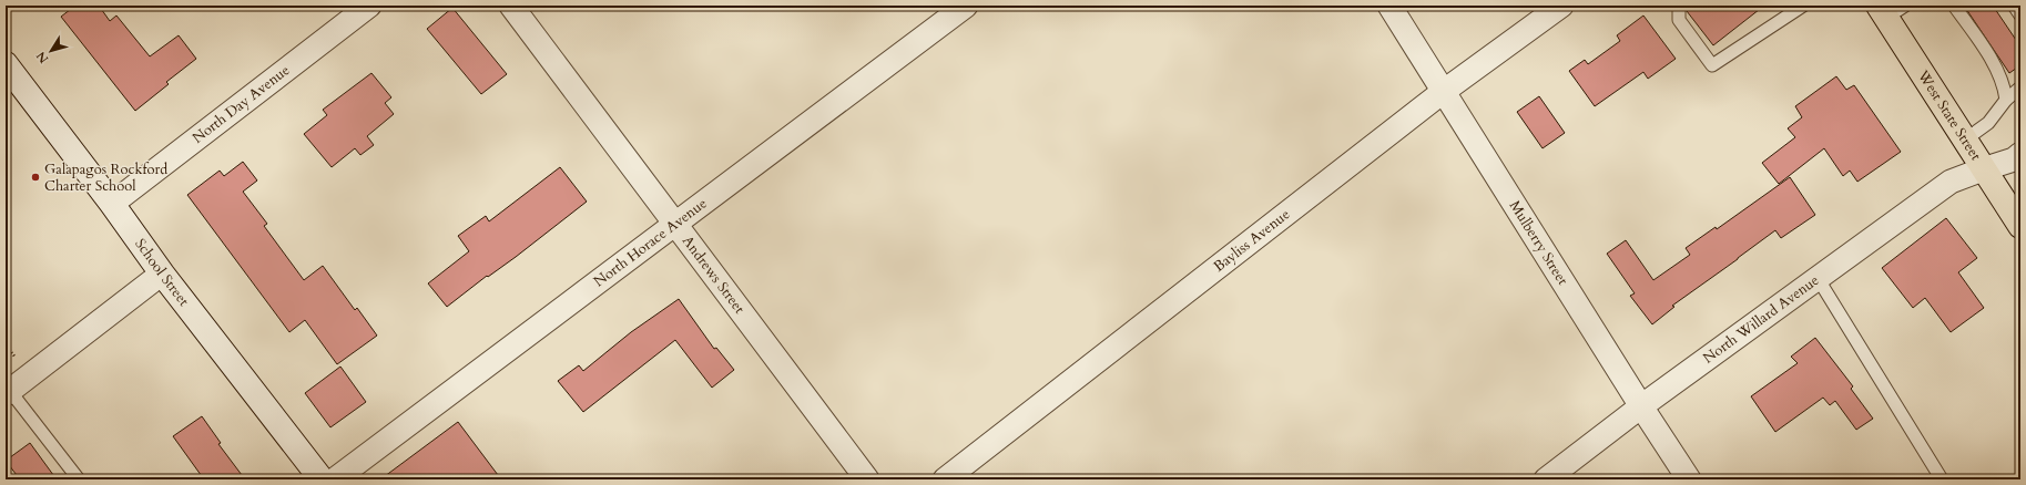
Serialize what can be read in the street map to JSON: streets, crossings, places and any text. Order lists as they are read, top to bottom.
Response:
{
  "streets": {
    "main road": ["West State Street", "School Street"],
    "street": [
      "North Day Avenue",
      "Bayliss Avenue",
      "North Horace Avenue",
      "Mulberry Street",
      "Andrews Street",
      "North Willard Avenue"
    ]
  },
  "crossings": [
    ["North Day Avenue", "School Street"],
    ["West State Street", "North Willard Avenue"],
    ["Bayliss Avenue", "Mulberry Street"],
    ["North Horace Avenue", "Andrews Street"],
    ["Mulberry Street", "North Willard Avenue"]
  ],
  "places": ["Galapagos Rockford Charter School"],
  "north": "bottom left"
}
